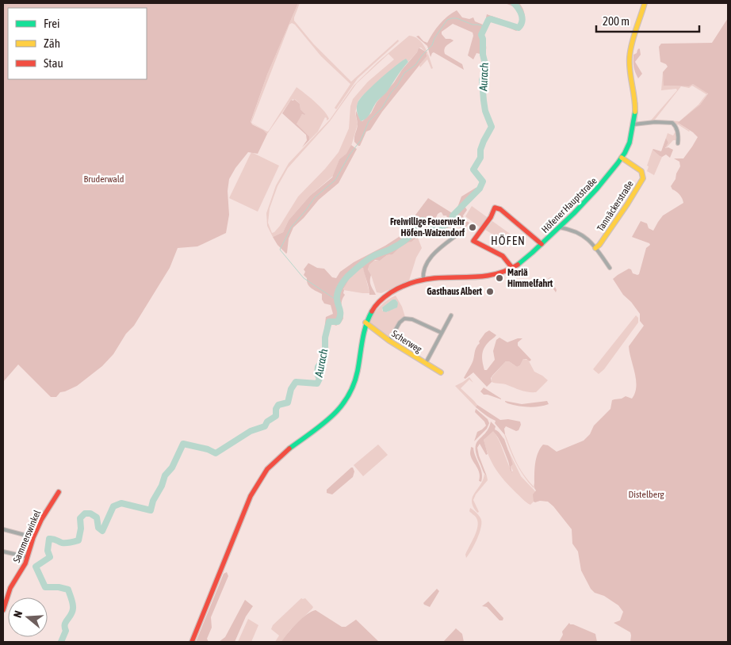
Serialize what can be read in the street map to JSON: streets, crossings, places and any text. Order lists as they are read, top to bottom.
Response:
{
  "streets": {
    "street": [
      "Höfener Hauptstraße",
      "Tannäckerstraße",
      "Scherweg",
      "Sammerswinkel"
    ]
  },
  "crossings": [
    ["Höfener Hauptstraße", "Tannäckerstraße"],
    ["Höfener Hauptstraße", "Scherweg"]
  ],
  "districts": ["HÖFEN"],
  "water": ["Aurach"],
  "parks": ["Bruderwald", "Distelberg"],
  "places": ["Freiwillige Feuerwehr Höfen-Waizendorf", "Mariä Himmelfahrt", "Gasthaus Albert"],
  "legend": ["Frei", "Zäh", "Stau"],
  "scale_bar": "200 m",
  "north": "left"
}
